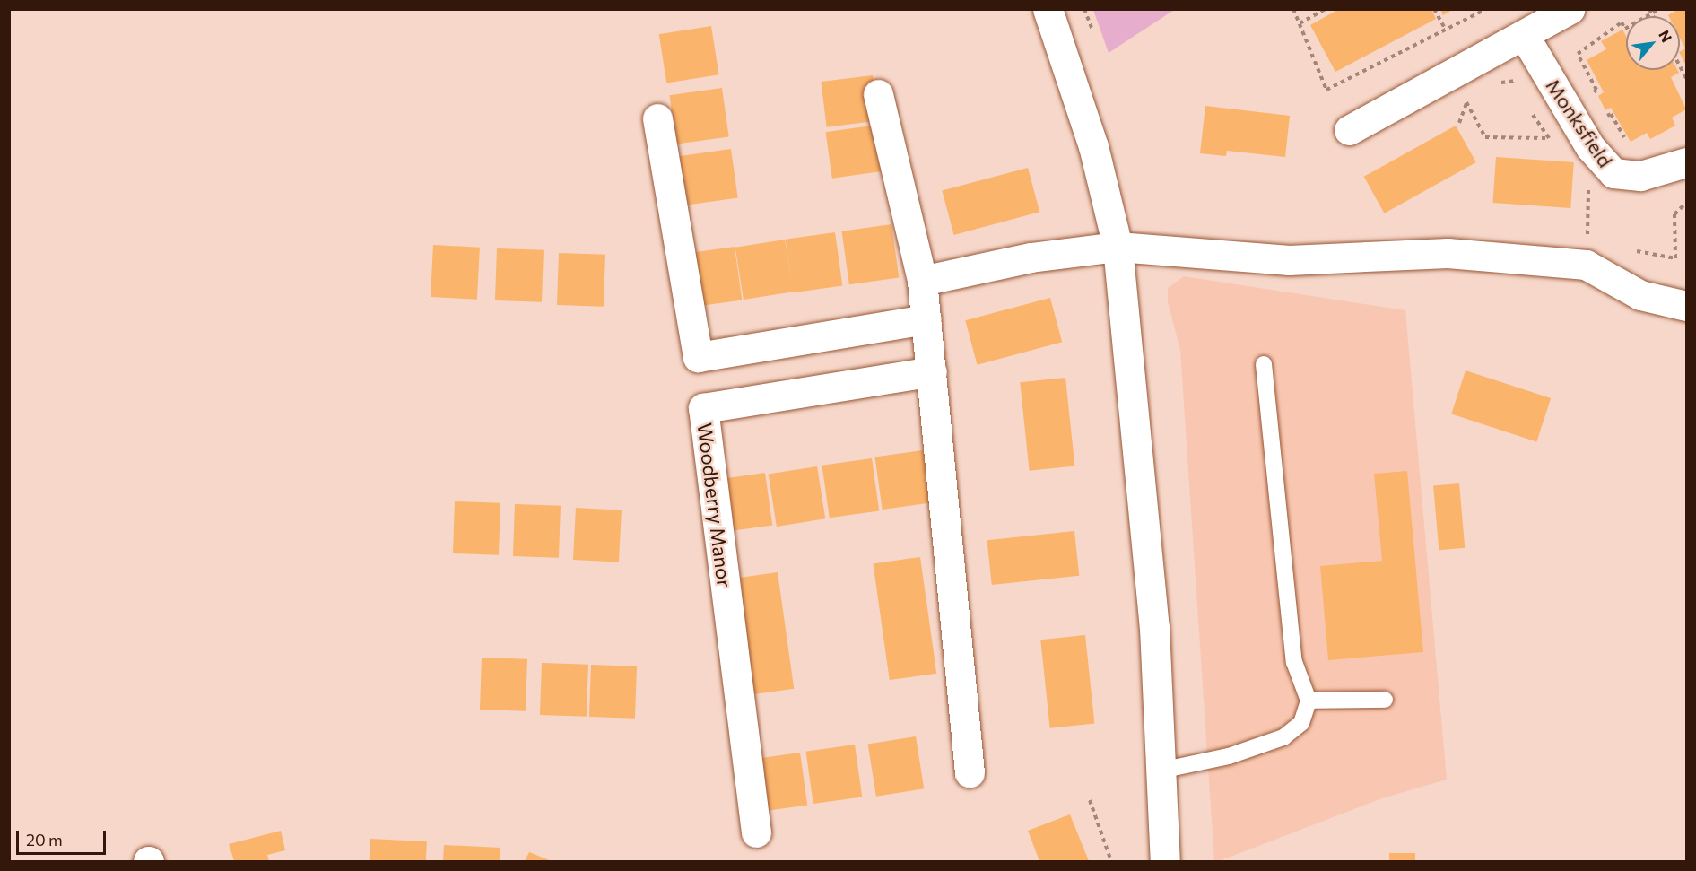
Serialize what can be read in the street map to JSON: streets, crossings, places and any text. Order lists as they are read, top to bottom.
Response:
{
  "streets": {
    "street": ["Monksfield", "Woodberry Manor"]
  },
  "scale_bar": "20 m",
  "north": "top right"
}
